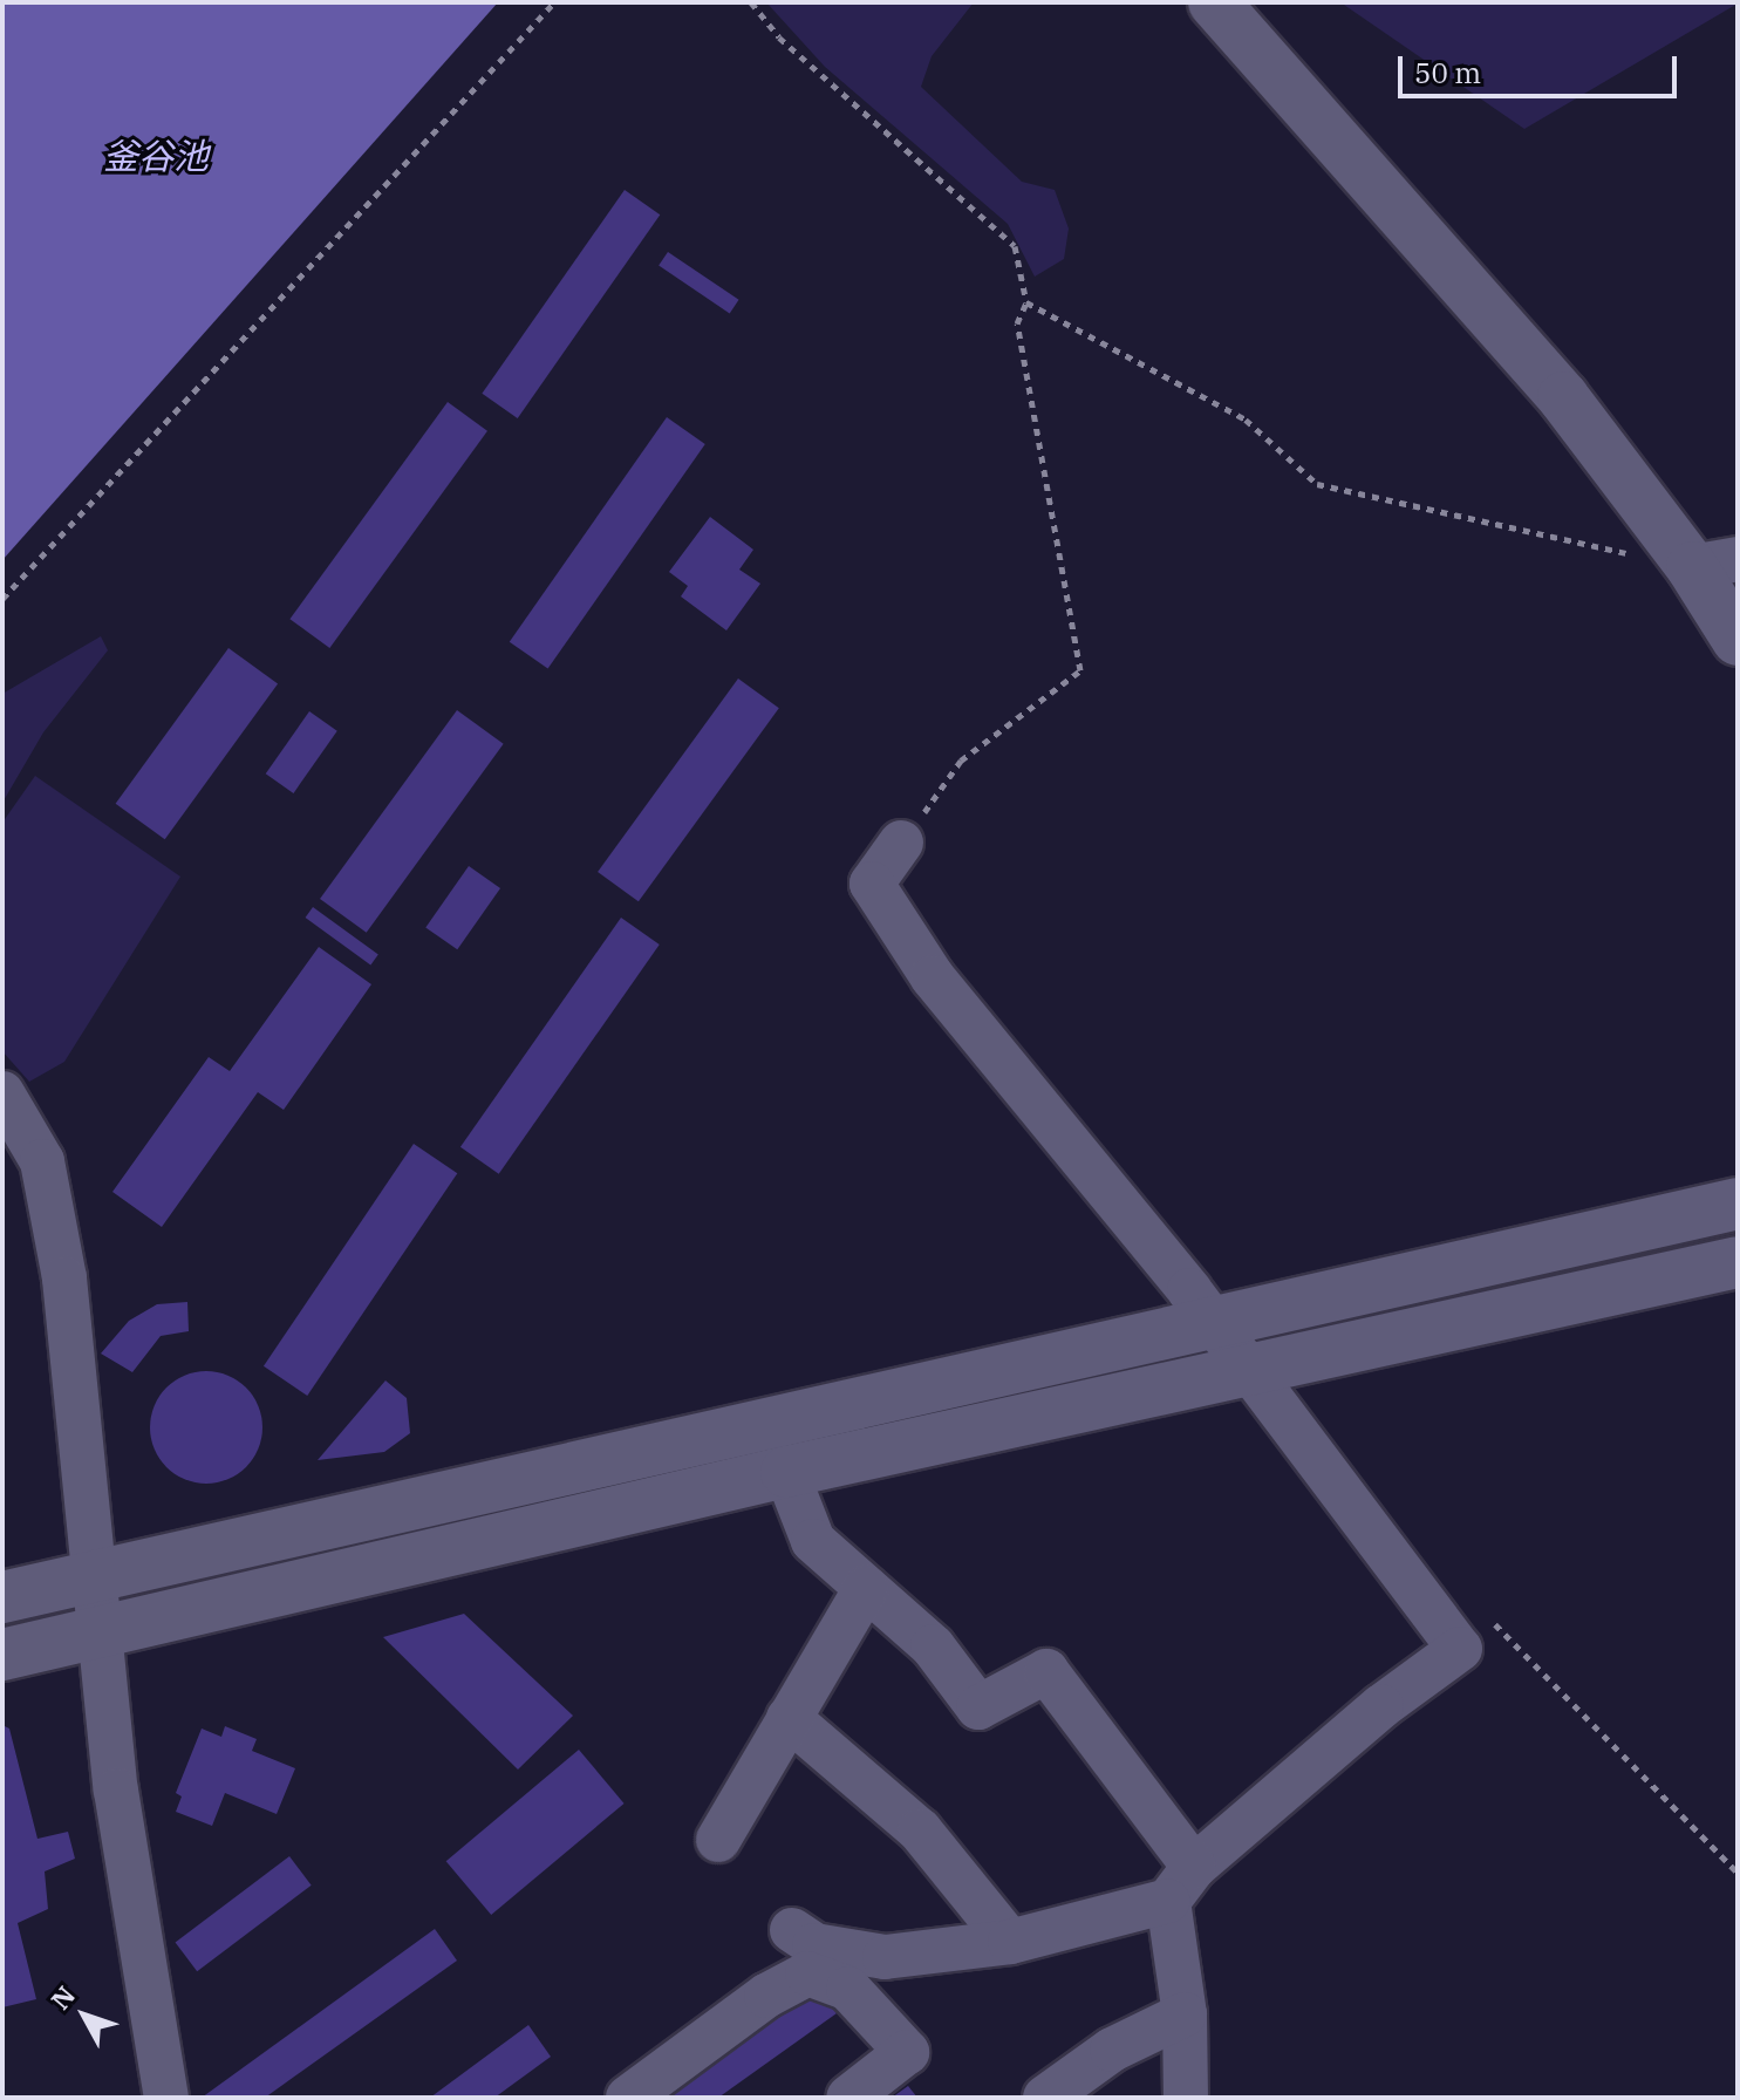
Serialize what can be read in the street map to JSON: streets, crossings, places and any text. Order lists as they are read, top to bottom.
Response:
{
  "water": ["釜谷池"],
  "scale_bar": "50 m",
  "north": "top left"
}
